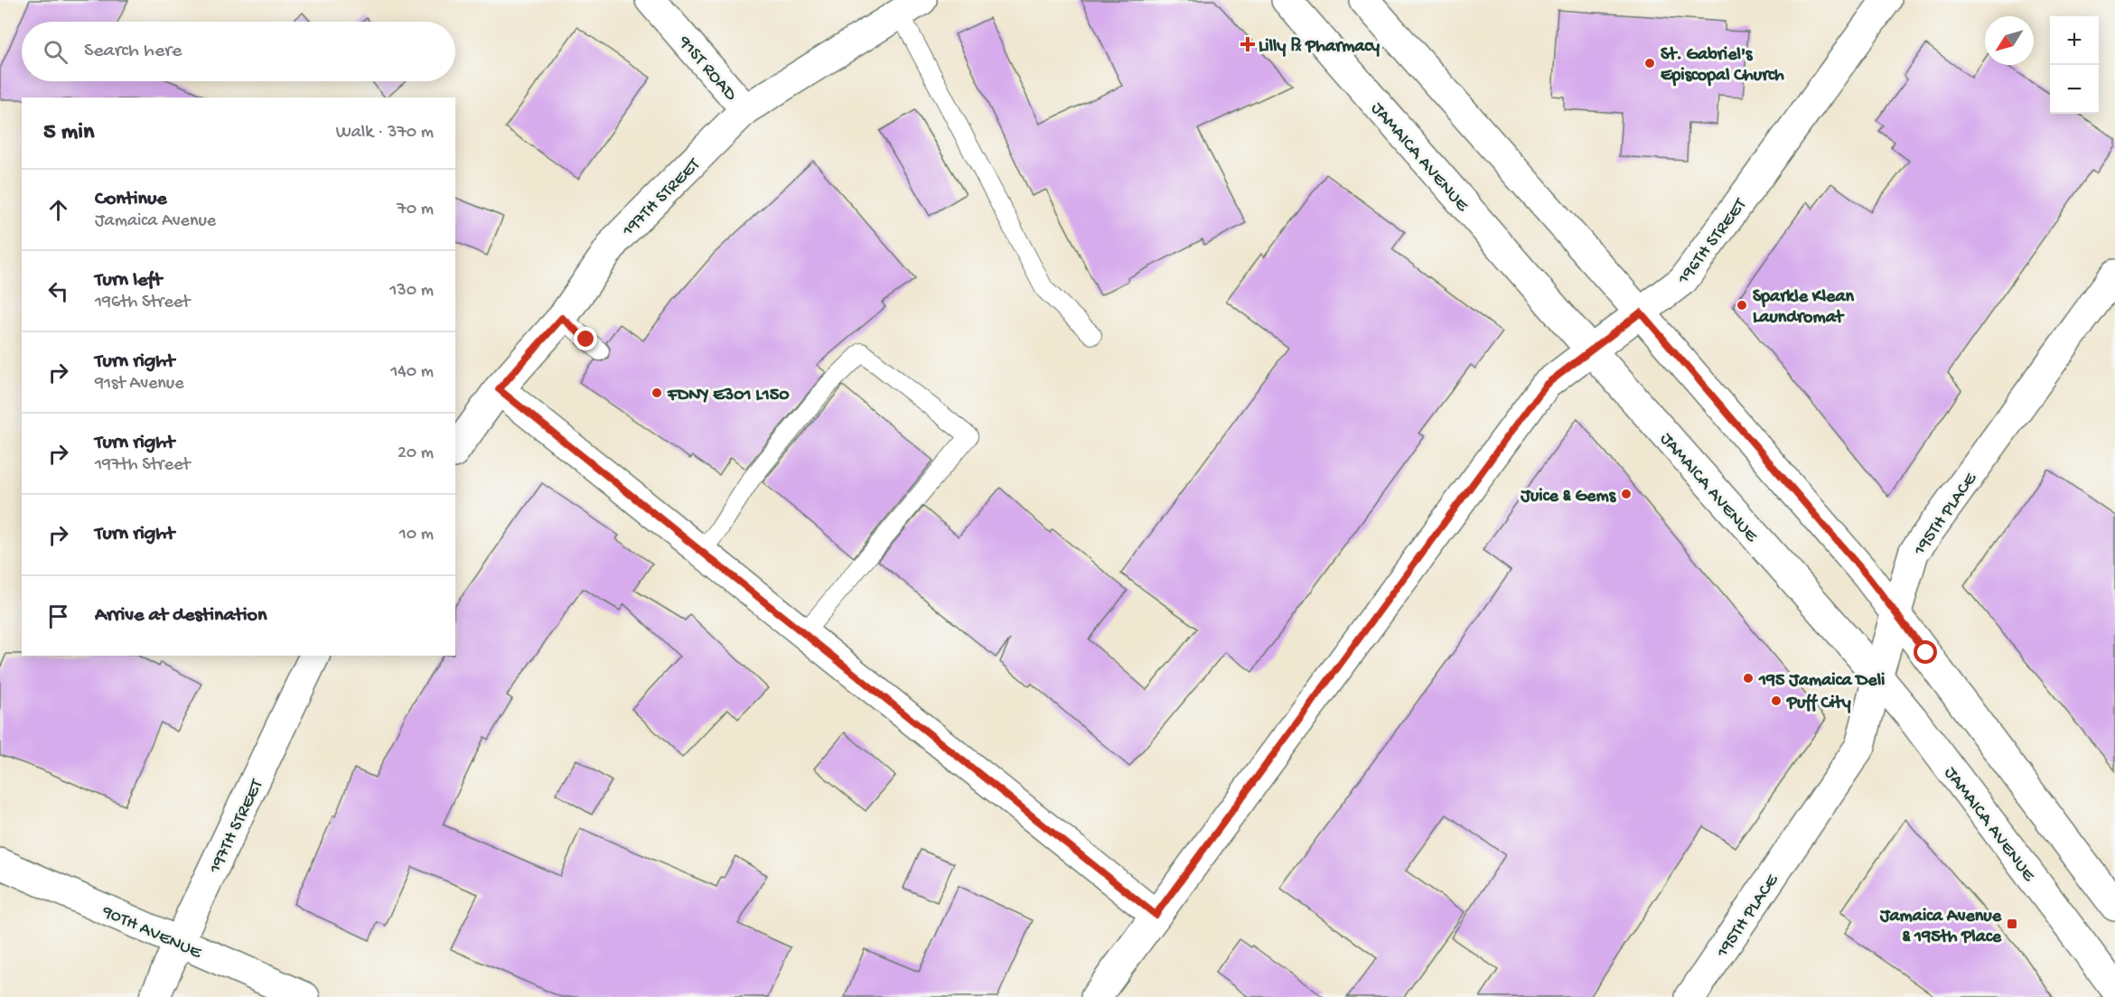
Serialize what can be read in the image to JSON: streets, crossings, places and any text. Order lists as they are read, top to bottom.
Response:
{
  "streets": {
    "street": [
      "91ST ROAD",
      "JAMAICA AVENUE",
      "197TH STREET",
      "196TH STREET",
      "195TH PLACE",
      "90TH AVENUE"
    ]
  },
  "crossings": [
    ["91ST ROAD", "197TH STREET"],
    ["JAMAICA AVENUE", "196TH STREET"],
    ["JAMAICA AVENUE", "195TH PLACE"],
    ["197TH STREET", "90TH AVENUE"]
  ],
  "places": {
    "health": ["Lilly ℞ Pharmacy"],
    "other": [
      "St. Gabriel's Episcopal Church",
      "Sparkle Klean Laundromat",
      "FDNY E301 L150",
      "Juice & Gems",
      "195 Jamaica Deli",
      "Puff City"
    ],
    "transit": ["Jamaica Avenue & 195th Place"]
  },
  "north": "bottom left",
  "page": {
    "map_buttons": ["+", "−"],
    "search": "Search here",
    "heading": ["5 min", "Walk · 370 m"],
    "list": [
      ["Continue", "Jamaica Avenue", "70 m"],
      ["Turn left", "196th Street", "130 m"],
      ["Turn right", "91st Avenue", "140 m"],
      ["Turn right", "197th Street", "20 m"],
      ["Turn right", "10 m"],
      "Arrive at destination"
    ]
  }
}
